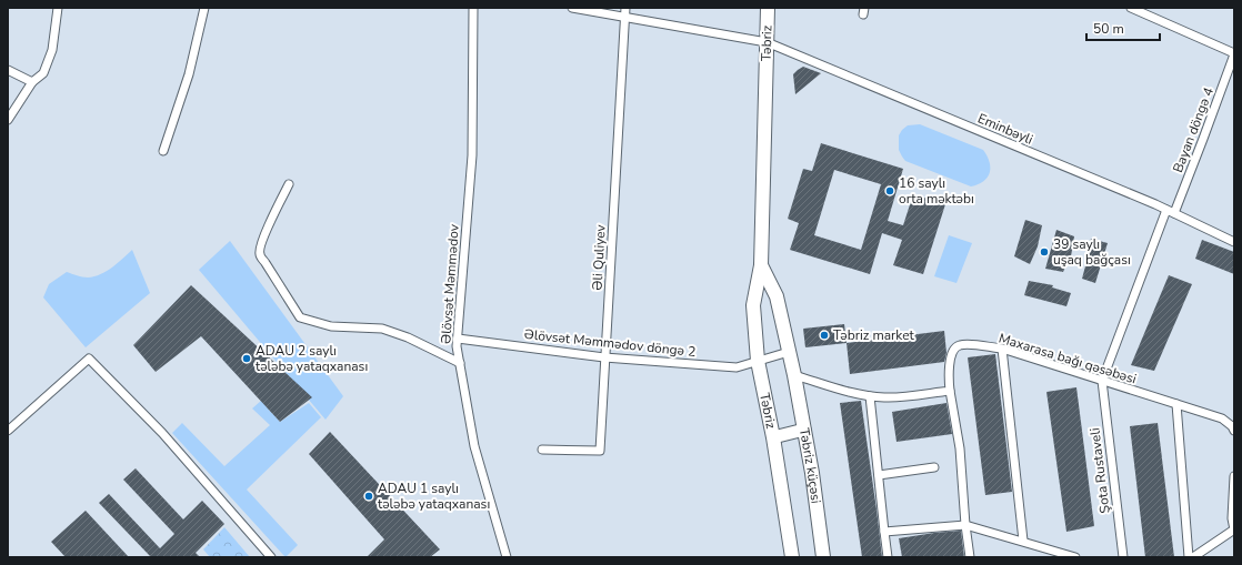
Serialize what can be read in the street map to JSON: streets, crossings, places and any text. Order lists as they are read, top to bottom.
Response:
{
  "streets": {
    "main road": ["Təbriz", "Təbriz küçəsi"],
    "street": [
      "Eminbəyli",
      "Bayan döngə 4",
      "Əli Quliyev",
      "Əlövsət Məmmədov",
      "Əlövsət Məmmədov döngə 2",
      "Maxarasa bağı qəsəbəsi",
      "Şota Rustaveli"
    ]
  },
  "crossings": [
    ["Təbriz", "Eminbəyli"],
    ["Təbriz", "Əlövsət Məmmədov döngə 2"],
    ["Təbriz", "Təbriz küçəsi"],
    ["Eminbəyli", "Bayan döngə 4"],
    ["Eminbəyli", "Əli Quliyev"],
    ["Bayan döngə 4", "Maxarasa bağı qəsəbəsi"],
    ["Bayan döngə 4", "Şota Rustaveli"],
    ["Əli Quliyev", "Əlövsət Məmmədov döngə 2"],
    ["Əlövsət Məmmədov", "Əlövsət Məmmədov döngə 2"],
    ["Maxarasa bağı qəsəbəsi", "Şota Rustaveli"]
  ],
  "places": [
    "16 saylı orta məktəbı",
    "39 saylı uşaq bağçası",
    "Təbriz market",
    "ADAU 2 saylı tələbə yataqxanası",
    "ADAU 1 saylı tələbə yataqxanası"
  ],
  "scale_bar": "50 m"
}
